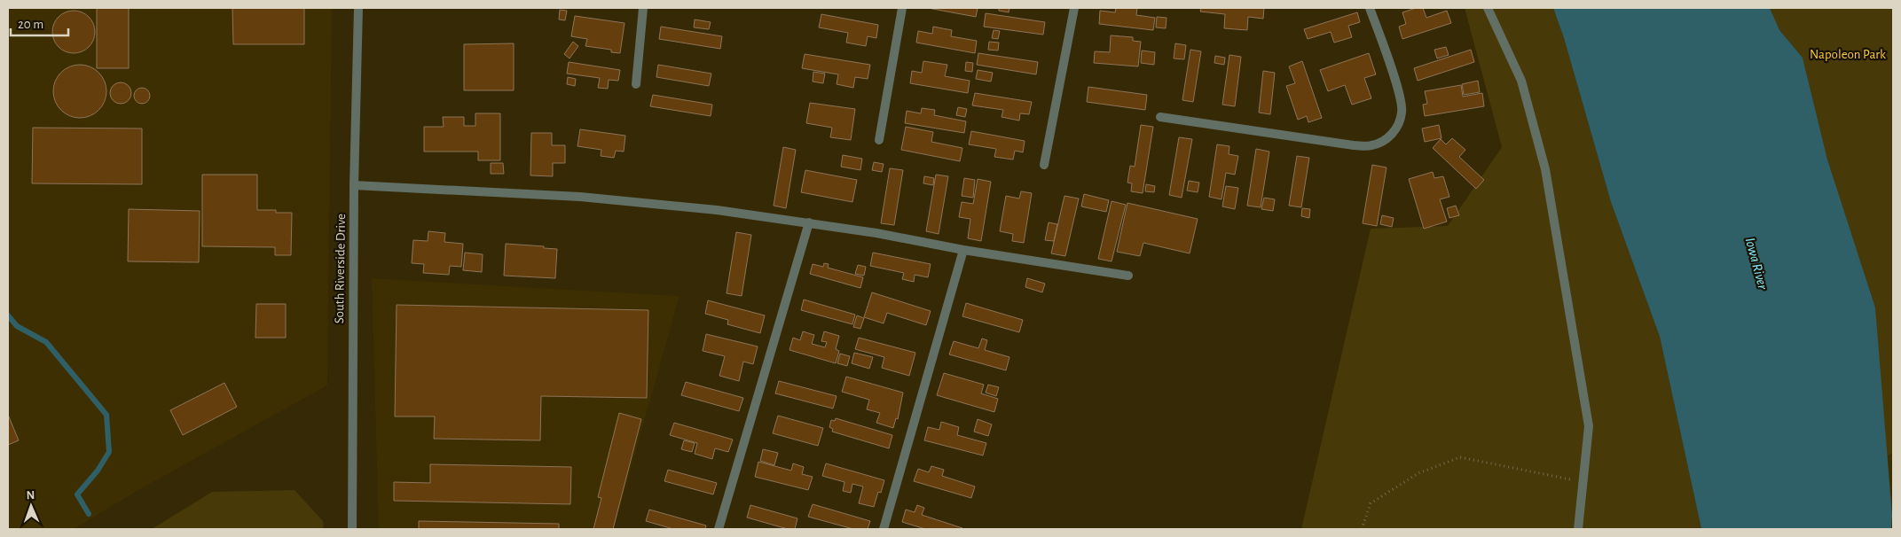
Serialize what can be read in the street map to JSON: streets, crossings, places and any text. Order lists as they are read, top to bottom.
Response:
{
  "streets": {
    "street": ["South Riverside Drive"]
  },
  "water": ["Iowa River"],
  "parks": ["Napoleon Park"],
  "scale_bar": "20 m",
  "north": "top"
}
